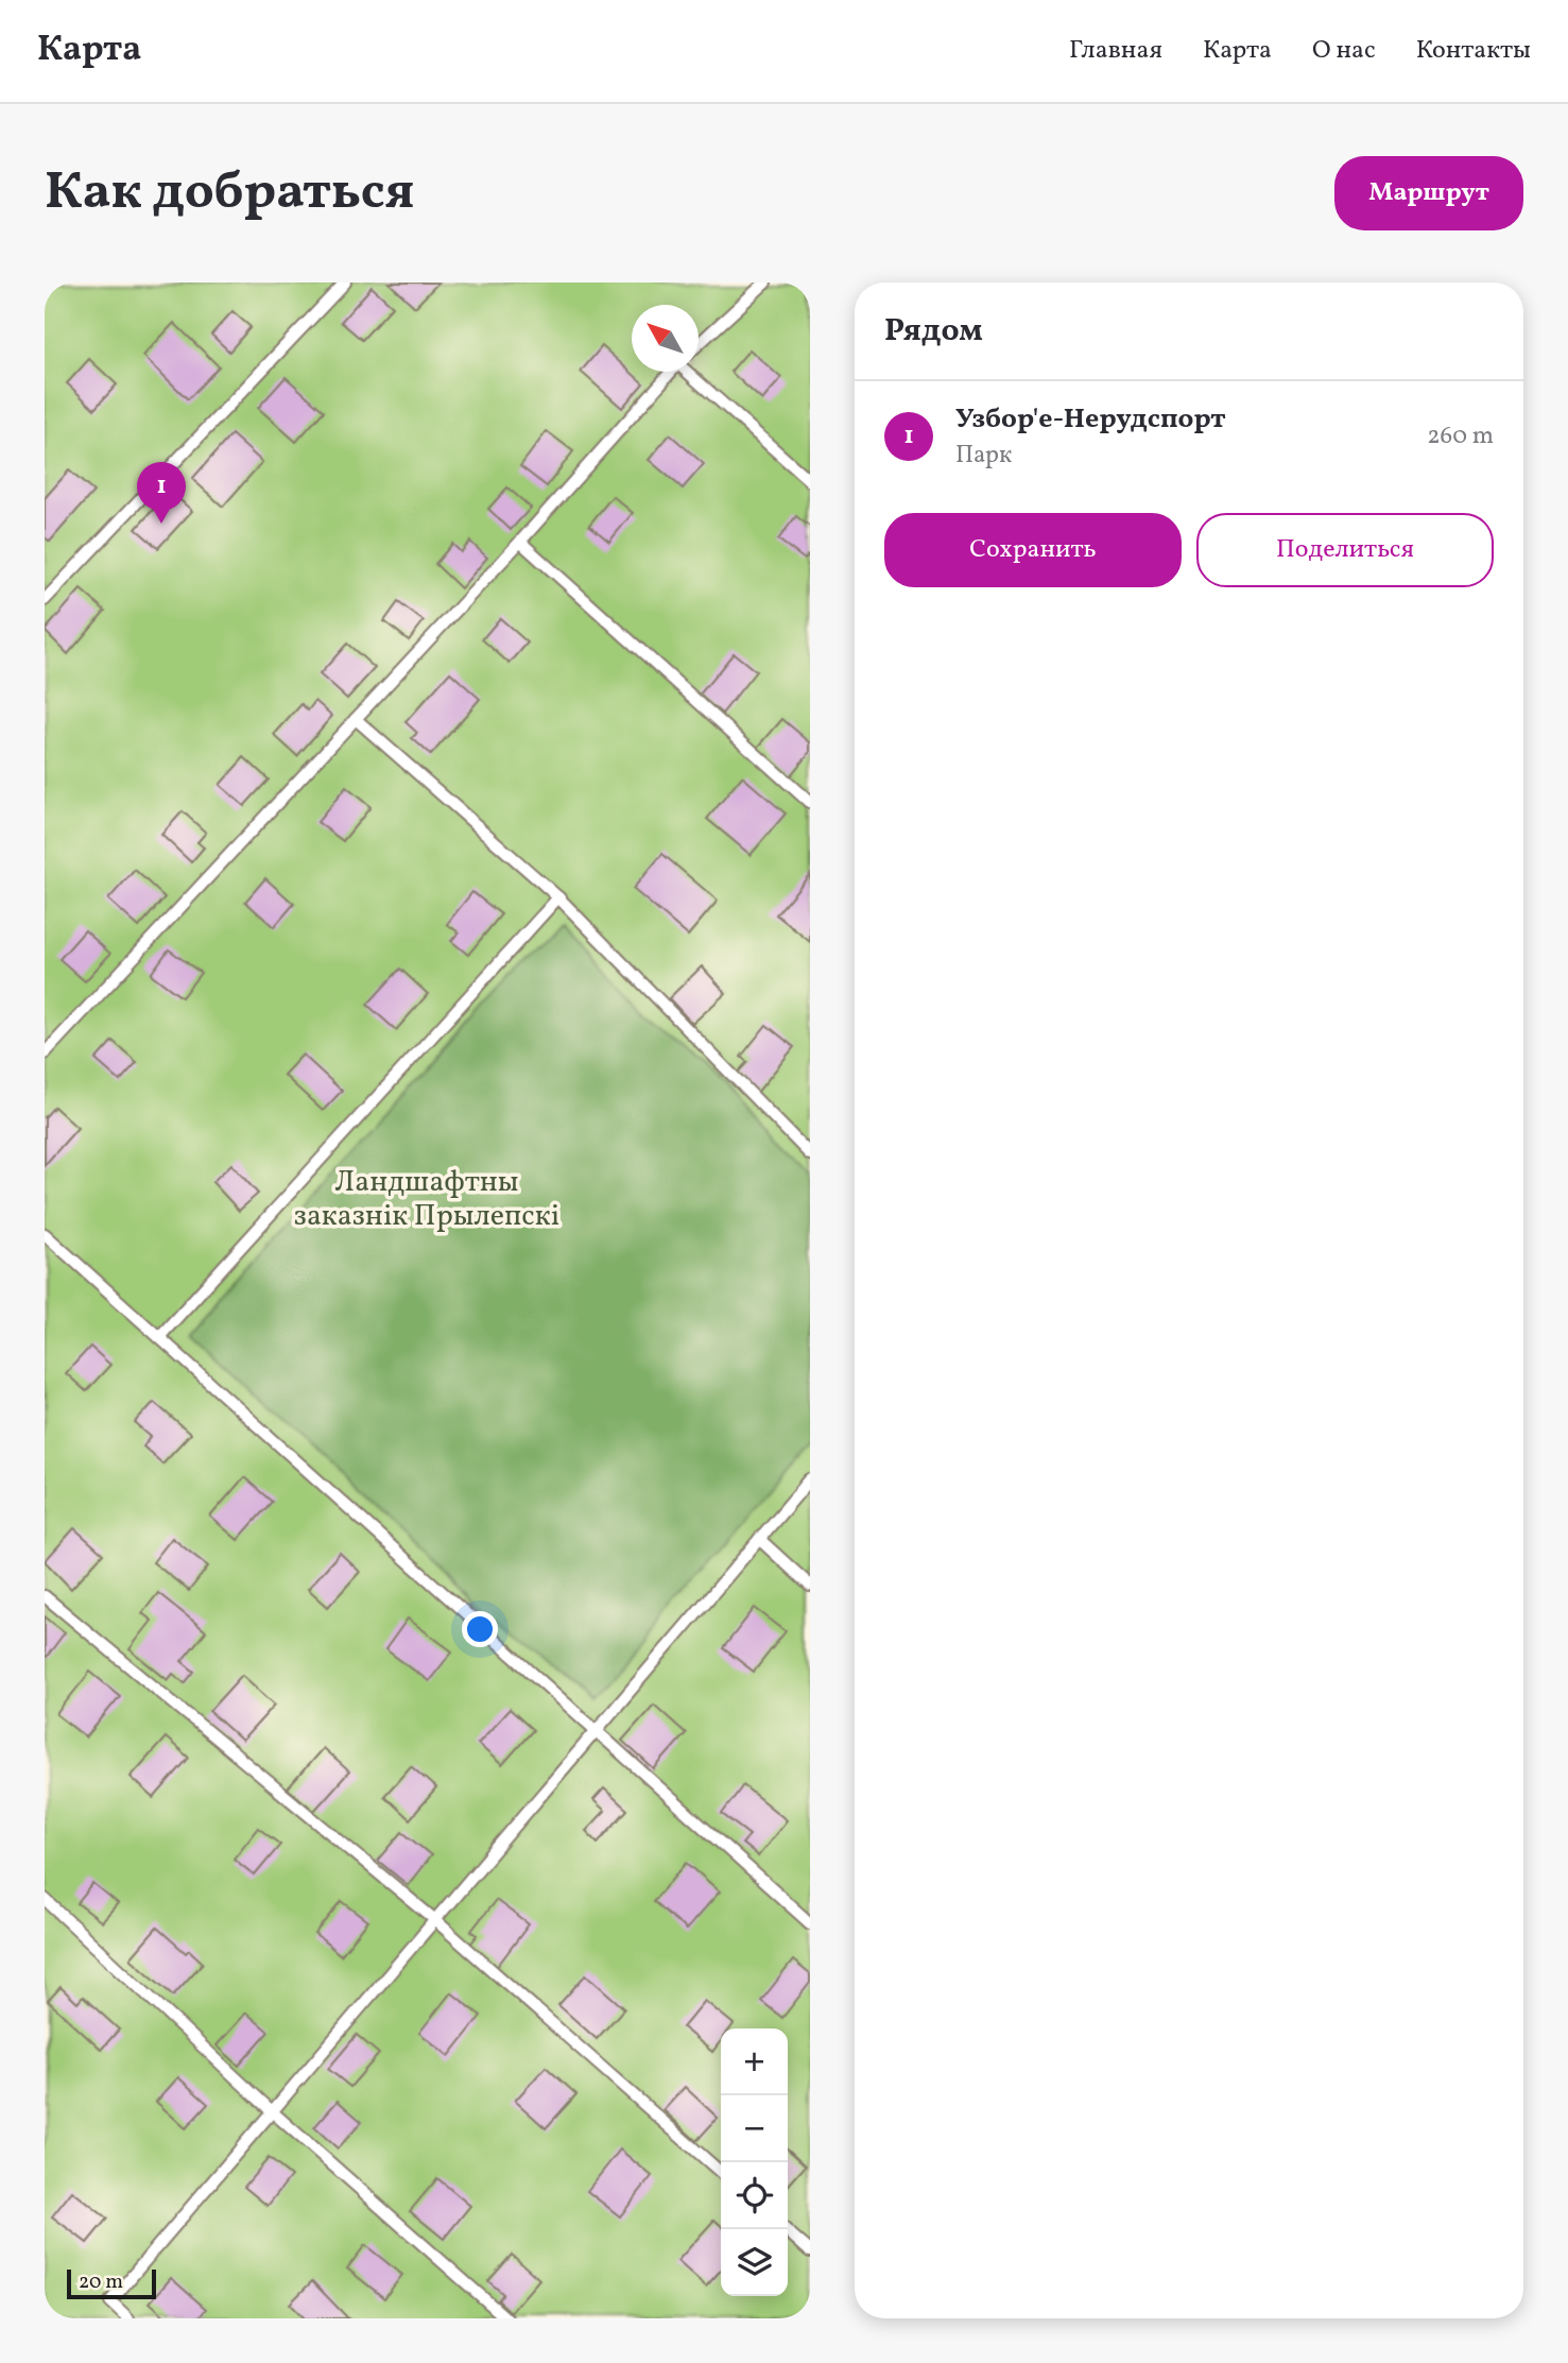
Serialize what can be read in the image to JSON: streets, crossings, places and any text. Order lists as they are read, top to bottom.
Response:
{
  "parks": ["Ландшафтны заказнік Прылепскі"],
  "scale_bar": "20 m",
  "north": "top left",
  "page": {
    "header": "Карта",
    "nav": [
      "Главная",
      "Карта",
      "О нас",
      "Контакты"
    ],
    "buttons": [
      "Маршрут",
      ["Сохранить", "Поделиться"]
    ],
    "title": "Как добраться",
    "heading": "Рядом",
    "list": [
      {
        "mark": "1",
        "name": "Узбор'е-Нерудспорт",
        "note": "Парк",
        "value": "260 m"
      }
    ],
    "pins": "1",
    "map_buttons": ["+", "−"],
    "scale": "20 m"
  }
}
